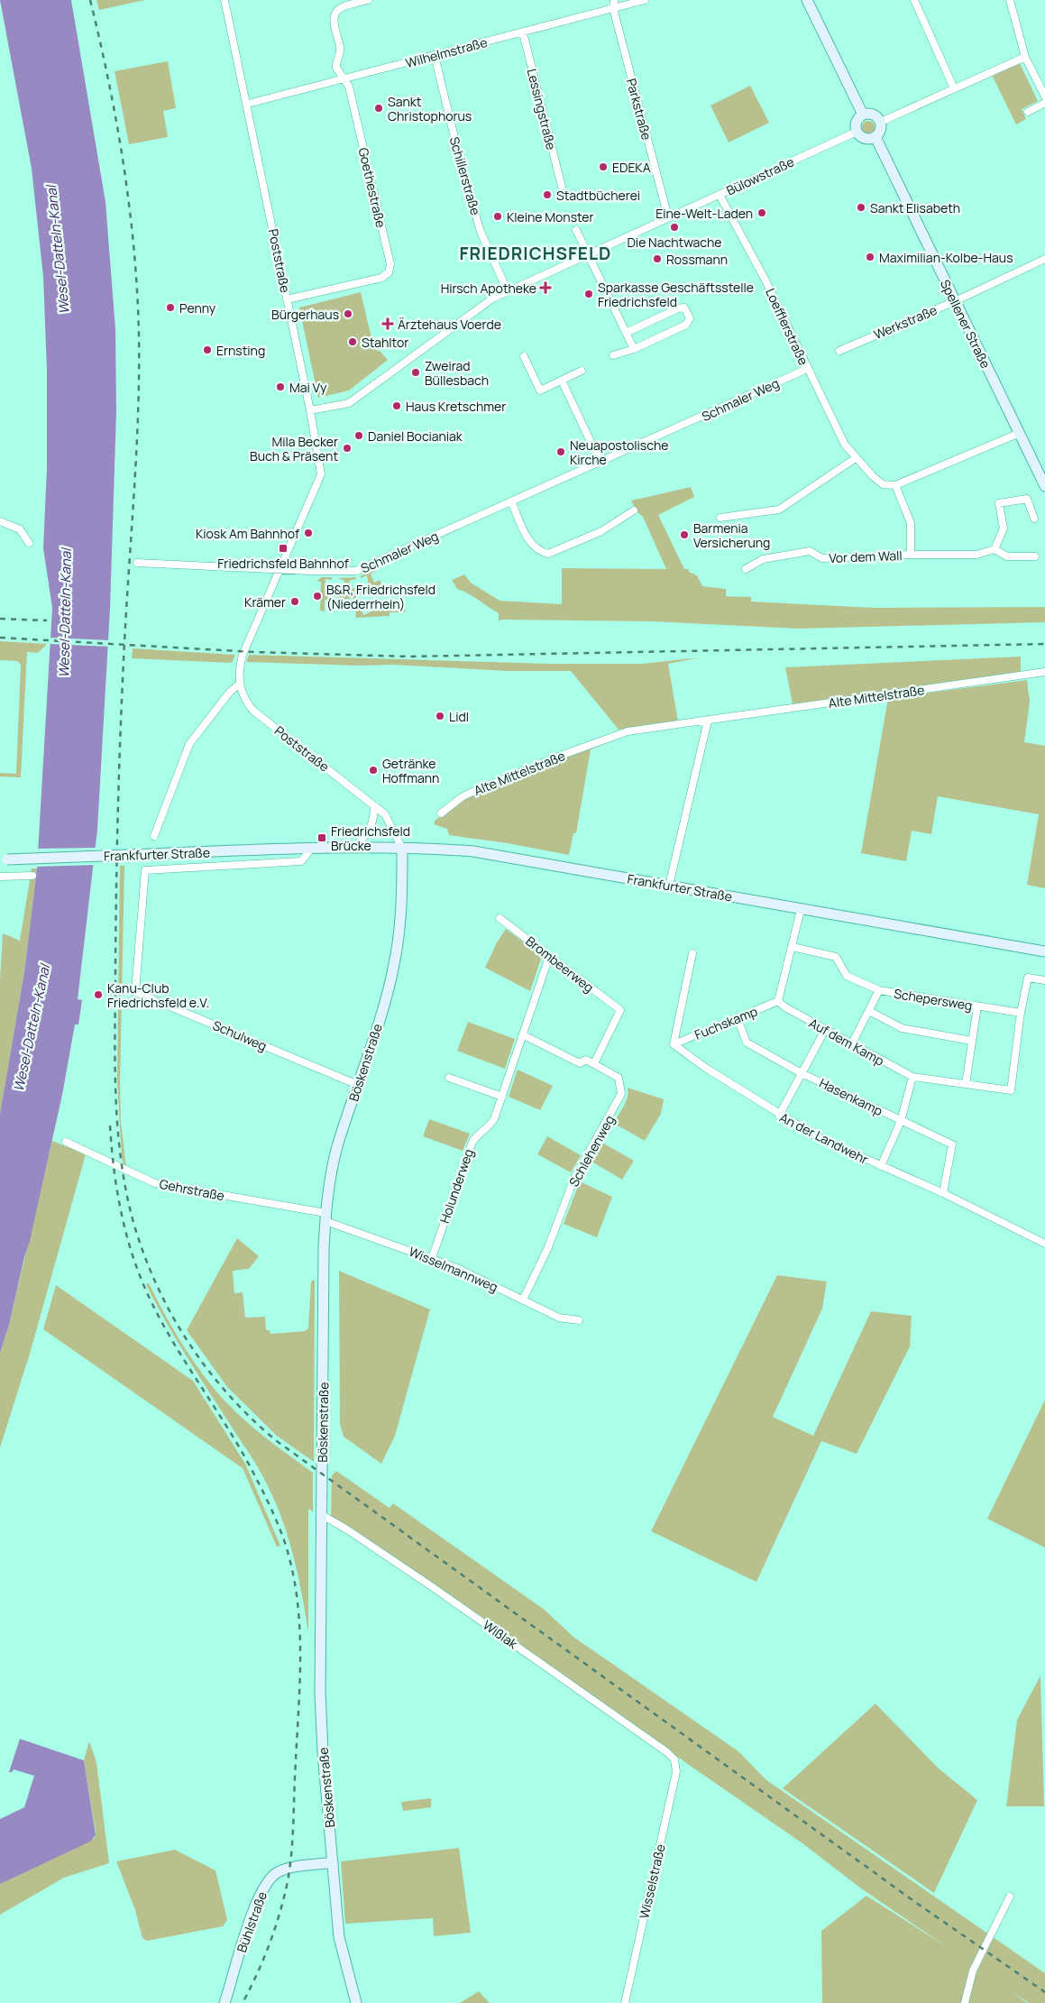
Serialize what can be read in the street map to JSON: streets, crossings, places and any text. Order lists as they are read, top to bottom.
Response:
{
  "streets": {
    "main road": [
      "Spellener Straße",
      "Frankfurter Straße",
      "Böskenstraße",
      "Bühlstraße"
    ],
    "street": [
      "Wilhelmstraße",
      "Lessingstraße",
      "Parkstraße",
      "Schillerstraße",
      "Bülowstraße",
      "Goethestraße",
      "Poststraße",
      "Werkstraße",
      "Loefflerstraße",
      "Schmaler Weg",
      "Vor dem Wall",
      "Alte Mittelstraße",
      "Brombeerweg",
      "Schepersweg",
      "Fuchskamp",
      "Schulweg",
      "Auf dem Kamp",
      "Hasenkamp",
      "An der Landwehr",
      "Schlehenweg",
      "Holunderweg",
      "Gehrstraße",
      "Wisselmannweg",
      "Wißlak",
      "Wisselstraße"
    ]
  },
  "crossings": [
    ["Wilhelmstraße", "Lessingstraße"],
    ["Wilhelmstraße", "Parkstraße"],
    ["Wilhelmstraße", "Schillerstraße"],
    ["Wilhelmstraße", "Goethestraße"],
    ["Wilhelmstraße", "Poststraße"],
    ["Parkstraße", "Bülowstraße"],
    ["Schillerstraße", "Bülowstraße"],
    ["Bülowstraße", "Poststraße"],
    ["Bülowstraße", "Spellener Straße"],
    ["Bülowstraße", "Loefflerstraße"],
    ["Goethestraße", "Poststraße"],
    ["Poststraße", "Schmaler Weg"],
    ["Poststraße", "Frankfurter Straße"],
    ["Poststraße", "Böskenstraße"],
    ["Werkstraße", "Spellener Straße"],
    ["Loefflerstraße", "Schmaler Weg"],
    ["Loefflerstraße", "Vor dem Wall"],
    ["Frankfurter Straße", "Schulweg"],
    ["Frankfurter Straße", "Böskenstraße"],
    ["Brombeerweg", "Schlehenweg"],
    ["Brombeerweg", "Holunderweg"],
    ["Schepersweg", "Auf dem Kamp"],
    ["Fuchskamp", "Auf dem Kamp"],
    ["Fuchskamp", "Hasenkamp"],
    ["Fuchskamp", "An der Landwehr"],
    ["Schulweg", "Böskenstraße"],
    ["Böskenstraße", "Gehrstraße"],
    ["Böskenstraße", "Wisselmannweg"],
    ["Böskenstraße", "Wißlak"],
    ["Böskenstraße", "Bühlstraße"],
    ["Hasenkamp", "An der Landwehr"],
    ["Schlehenweg", "Holunderweg"],
    ["Schlehenweg", "Wisselmannweg"],
    ["Holunderweg", "Wisselmannweg"],
    ["Gehrstraße", "Wisselmannweg"],
    ["Wißlak", "Wisselstraße"]
  ],
  "districts": ["FRIEDRICHSFELD"],
  "water": ["Wesel-Datteln-Kanal"],
  "places": {
    "other": [
      "Sankt Christophorus",
      "EDEKA",
      "Stadtbücherei",
      "Sankt Elisabeth",
      "Eine-Welt-Laden",
      "Kleine Monster",
      "Die Nachtwache",
      "Maximilian-Kolbe-Haus",
      "Rossmann",
      "Sparkasse Geschäftsstelle Friedrichsfeld",
      "Penny",
      "Bürgerhaus",
      "Stahltor",
      "Ernsting",
      "Zweirad Büllesbach",
      "Mai Vy",
      "Haus Kretschmer",
      "Daniel Bocianiak",
      "Mila Becker Buch & Präsent",
      "Neuapostolische Kirche",
      "Kiosk Am Bahnhof",
      "Barmenia Versicherung",
      "B&R, Friedrichsfeld (Niederrhein)",
      "Krämer",
      "Lidl",
      "Getränke Hoffmann",
      "Kanu-Club Friedrichsfeld e.V."
    ],
    "health": ["Hirsch Apotheke", "Ärztehaus Voerde"],
    "transit": ["Friedrichsfeld Bahnhof", "Friedrichsfeld Brücke"]
  }
}
